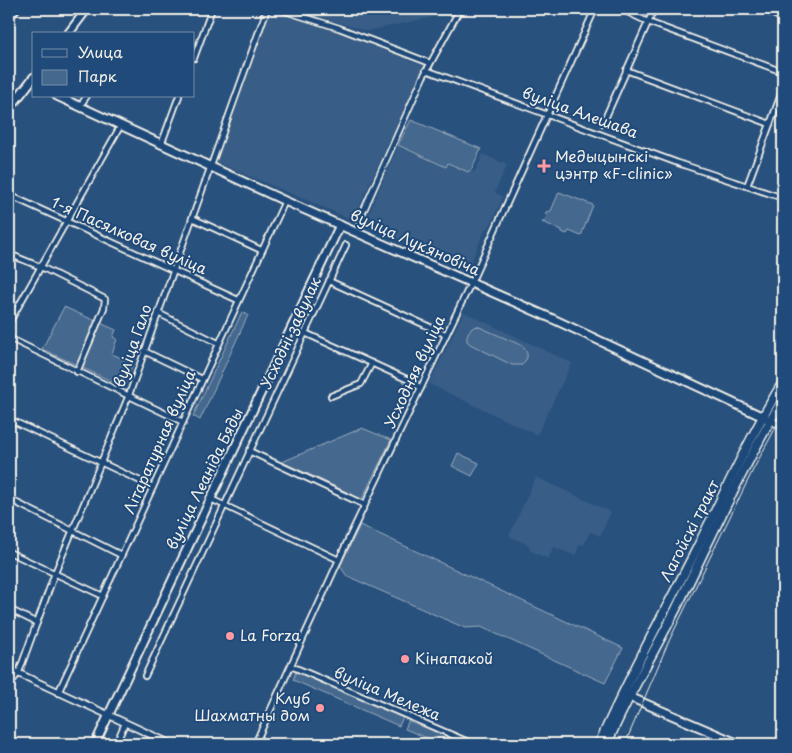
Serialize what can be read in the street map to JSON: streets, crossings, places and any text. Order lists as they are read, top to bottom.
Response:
{
  "streets": {
    "main road": ["вуліца Лукʼяновіча", "вуліца Леаніда Бяды", "Лагойскі тракт"],
    "street": [
      "вуліца Алешава",
      "1-я Пасялковая вуліца",
      "Усходні завулак",
      "вуліца Гало",
      "Усходняя вуліца",
      "Літаратурная вуліца",
      "вуліца Мележа"
    ]
  },
  "crossings": [
    ["вуліца Алешава", "Усходняя вуліца"],
    ["1-я Пасялковая вуліца", "вуліца Гало"],
    ["1-я Пасялковая вуліца", "Літаратурная вуліца"],
    ["вуліца Лукʼяновіча", "вуліца Гало"],
    ["вуліца Лукʼяновіча", "Усходняя вуліца"],
    ["вуліца Лукʼяновіча", "Літаратурная вуліца"],
    ["вуліца Лукʼяновіча", "вуліца Леаніда Бяды"],
    ["вуліца Лукʼяновіча", "Лагойскі тракт"],
    ["Усходняя вуліца", "вуліца Мележа"]
  ],
  "places": {
    "health": ["Медыцынскі цэнтр «F-clinic»"],
    "other": ["La Forza", "Кінапакой", "Клуб Шахматны дом"]
  },
  "legend": ["Улица", "Парк"]
}
